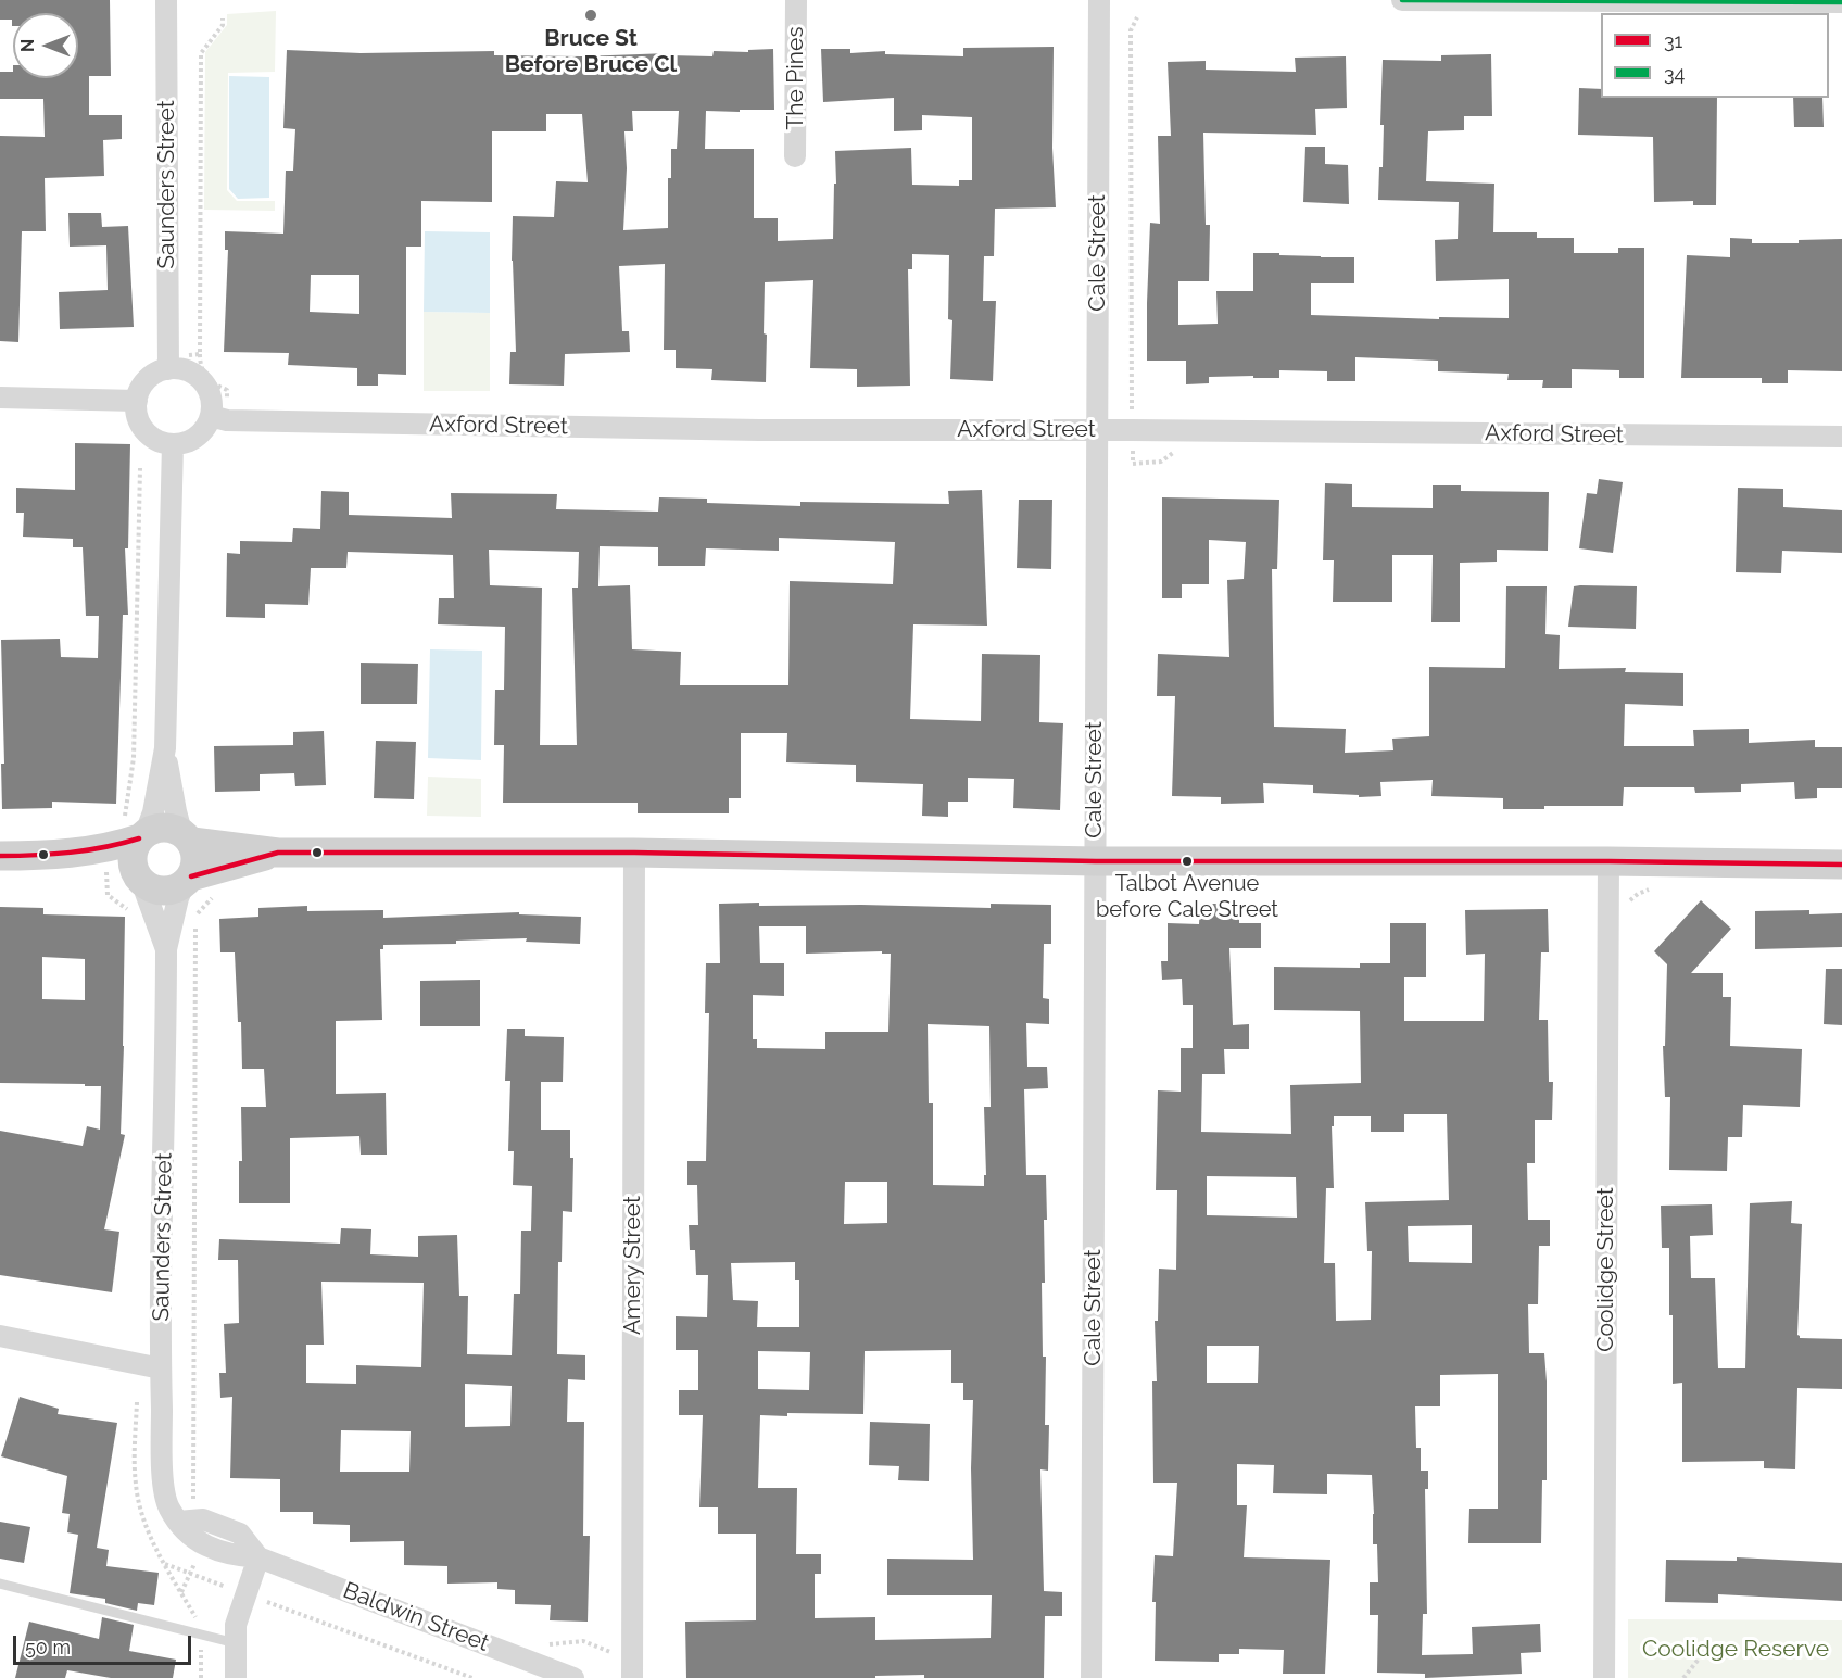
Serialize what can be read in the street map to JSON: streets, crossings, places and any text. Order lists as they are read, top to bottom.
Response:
{
  "streets": {
    "street": [
      "The Pines",
      "Saunders Street",
      "Cale Street",
      "Axford Street",
      "Amery Street",
      "Coolidge Street",
      "Baldwin Street"
    ]
  },
  "crossings": [
    ["Saunders Street", "Axford Street"],
    ["Saunders Street", "Baldwin Street"],
    ["Cale Street", "Axford Street"]
  ],
  "parks": ["Coolidge Reserve"],
  "places": ["Bruce St Before Bruce Cl", "Talbot Avenue before Cale Street"],
  "lines": ["transit line 34", "transit line 31"],
  "legend": ["31", "34"],
  "scale_bar": "50 m",
  "north": "left"
}
